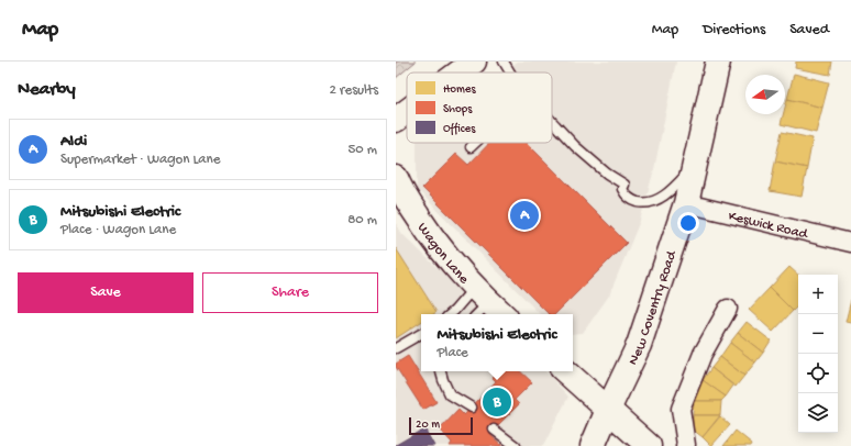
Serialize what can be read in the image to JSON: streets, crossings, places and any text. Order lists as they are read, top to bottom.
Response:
{
  "streets": {
    "main road": ["Wagon Lane", "New Coventry Road"],
    "street": ["Keswick Road"]
  },
  "crossings": [
    ["Keswick Road", "New Coventry Road"]
  ],
  "legend": ["Homes", "Shops", "Offices"],
  "scale_bar": "20 m",
  "north": "left",
  "page": {
    "header": "Map",
    "nav": ["Map", "Directions", "Saved"],
    "heading": ["Nearby", "2 results"],
    "list": [
      {
        "mark": "A",
        "name": "Aldi",
        "note": "Supermarket · Wagon Lane",
        "value": "50 m"
      },
      {
        "mark": "B",
        "name": "Mitsubishi Electric",
        "note": "Place · Wagon Lane",
        "value": "80 m"
      }
    ],
    "pins": ["A", "B"],
    "buttons": ["Save", "Share"],
    "map_buttons": ["+", "−"],
    "popup": ["Mitsubishi Electric", "Place"],
    "scale": "20 m"
  }
}
